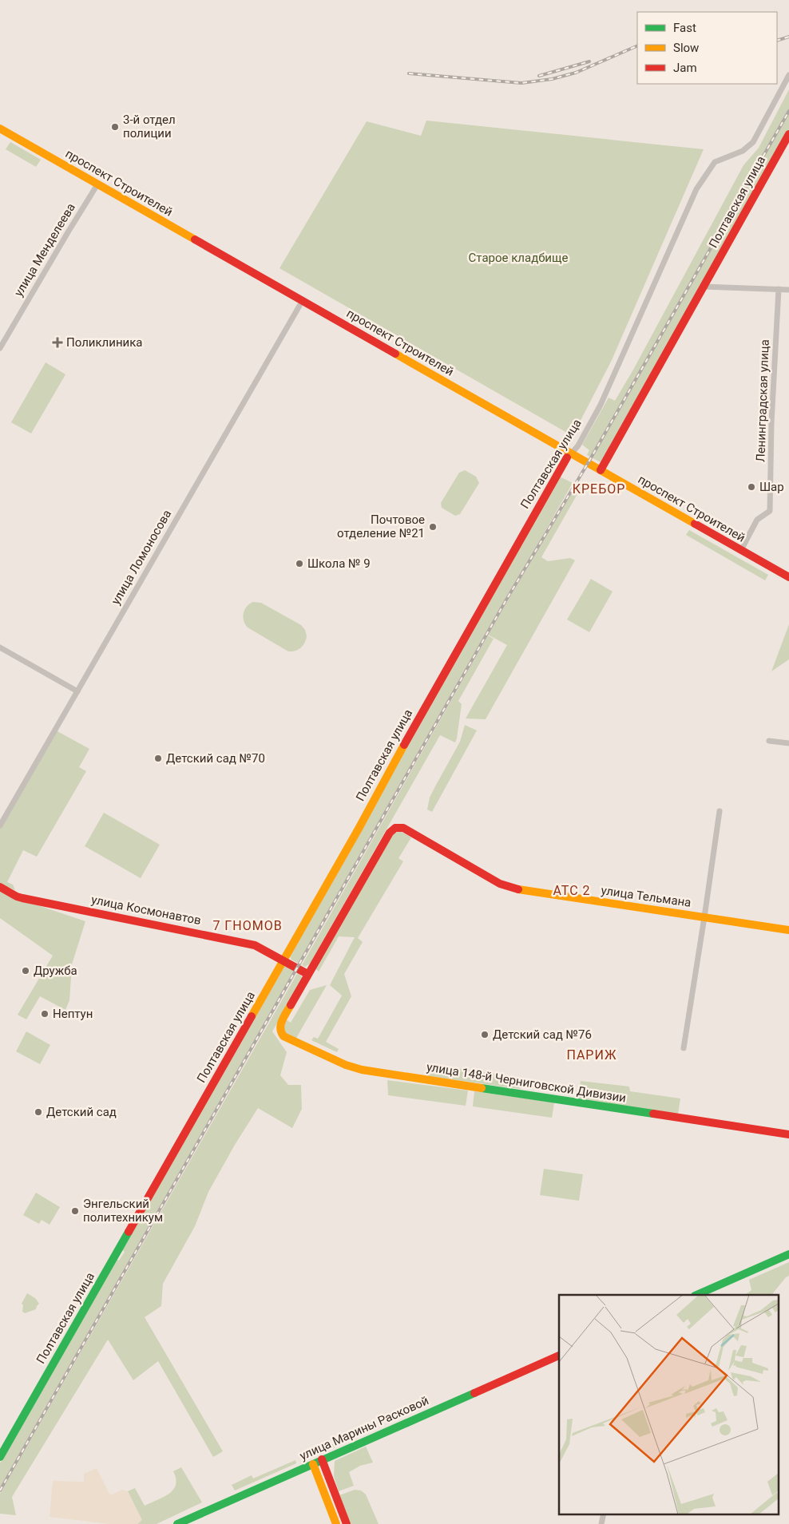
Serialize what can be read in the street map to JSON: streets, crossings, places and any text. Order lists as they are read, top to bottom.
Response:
{
  "streets": {
    "street": [
      "проспект Строителей",
      "Полтавская улица",
      "улица Менделеева",
      "Ленинградская улица",
      "улица Ломоносова",
      "улица Тельмана",
      "улица Космонавтов",
      "улица 148-й Черниговской Дивизии",
      "улица Марины Расковой"
    ]
  },
  "crossings": [
    ["проспект Строителей", "Полтавская улица"],
    ["проспект Строителей", "улица Менделеева"],
    ["проспект Строителей", "Ленинградская улица"],
    ["проспект Строителей", "улица Ломоносова"],
    ["Полтавская улица", "улица Космонавтов"],
    ["улица Тельмана", "улица Космонавтов"],
    ["улица Тельмана", "улица 148-й Черниговской Дивизии"],
    ["улица Космонавтов", "улица 148-й Черниговской Дивизии"]
  ],
  "districts": [
    "КРЕБОР",
    "АТС 2",
    "7 ГНОМОВ",
    "ПАРИЖ"
  ],
  "parks": ["Старое кладбище"],
  "places": {
    "other": [
      "3-й отдел полиции",
      "Шар",
      "Почтовое отделение №21",
      "Школа № 9",
      "Детский сад №70",
      "Дружба",
      "Нептун",
      "Детский сад №76",
      "Детский сад",
      "Энгельский политехникум"
    ],
    "health": ["Поликлиника"]
  },
  "legend": ["Fast", "Slow", "Jam"]
}
